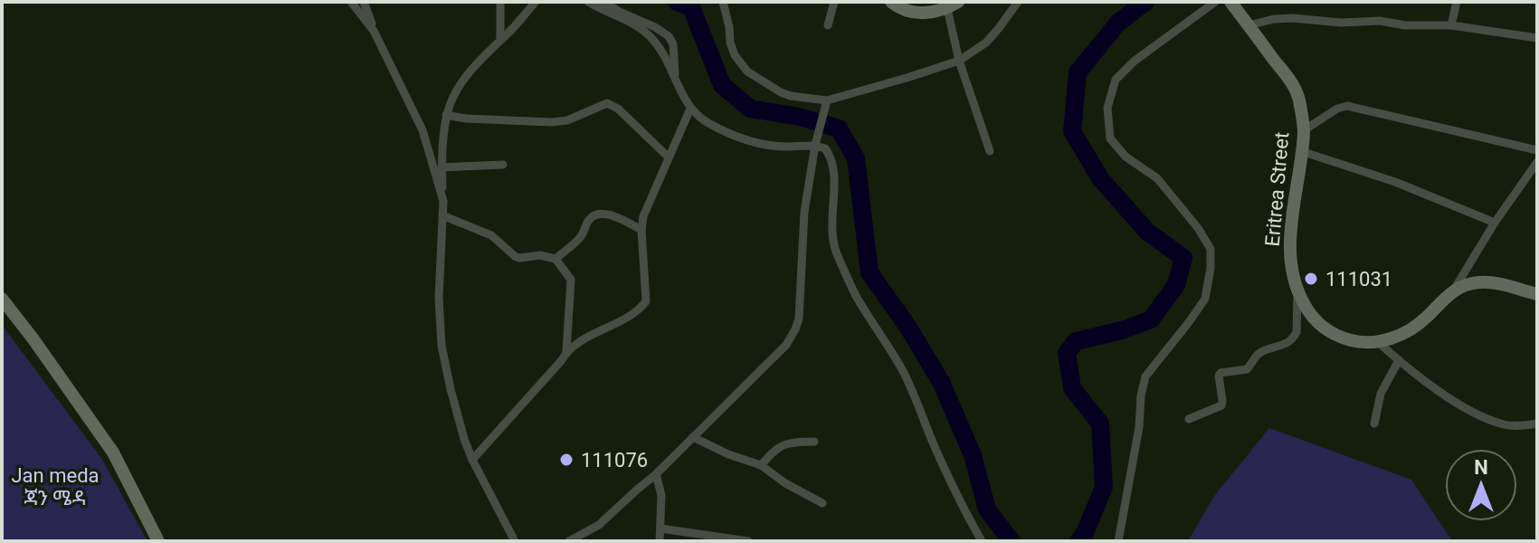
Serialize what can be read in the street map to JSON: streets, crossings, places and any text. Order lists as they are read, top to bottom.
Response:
{
  "streets": {
    "main road": ["Eritrea Street"]
  },
  "parks": ["Jan meda ጃን ሜዳ"],
  "places": ["111031", "111076"],
  "north": "top"
}
